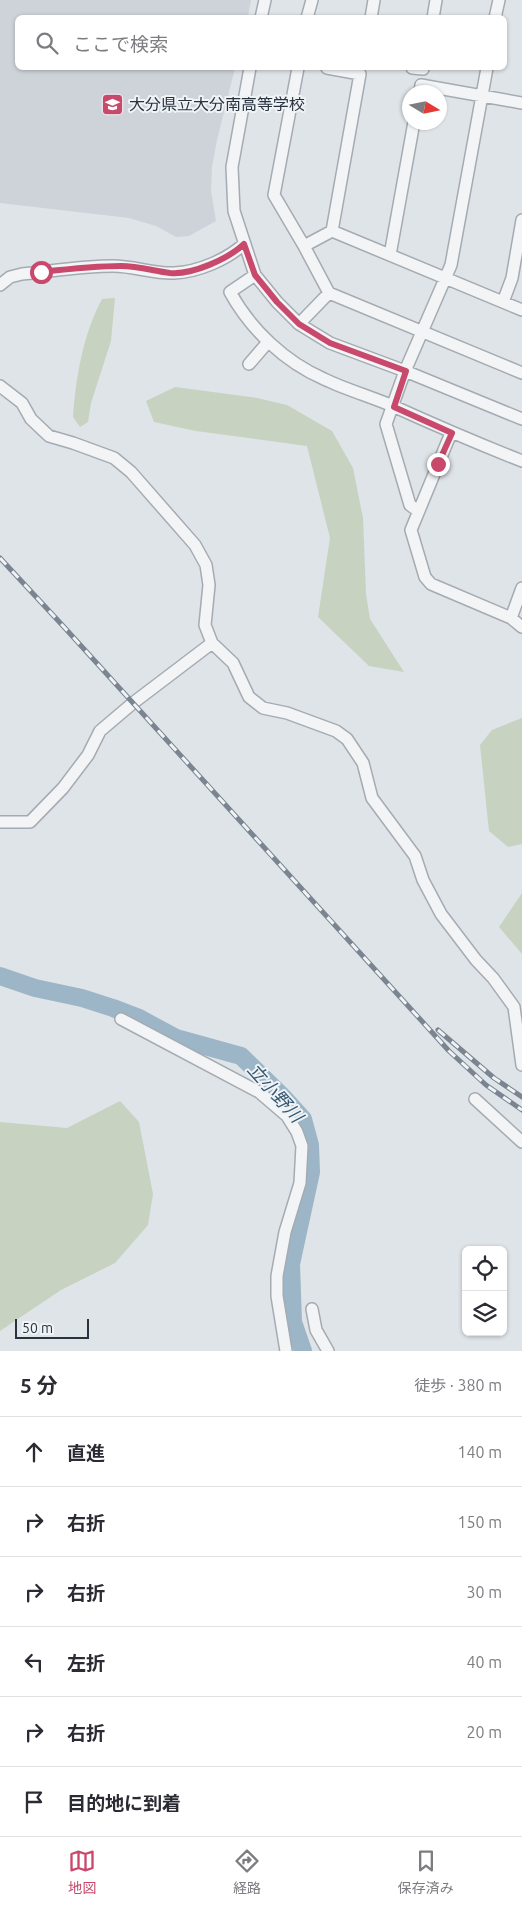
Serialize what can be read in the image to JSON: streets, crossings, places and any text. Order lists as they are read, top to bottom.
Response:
{
  "water": ["立小野川"],
  "places": {
    "school or university": ["大分県立大分南高等学校"]
  },
  "scale_bar": "50 m",
  "north": "right",
  "page": {
    "search": "ここで検索",
    "scale": "50 m",
    "heading": ["5 分", "徒歩 · 380 m"],
    "list": [
      ["直進", "140 m"],
      ["右折", "150 m"],
      ["右折", "30 m"],
      ["左折", "40 m"],
      ["右折", "20 m"],
      "目的地に到着"
    ],
    "nav": ["地図", "経路", "保存済み"]
  }
}
